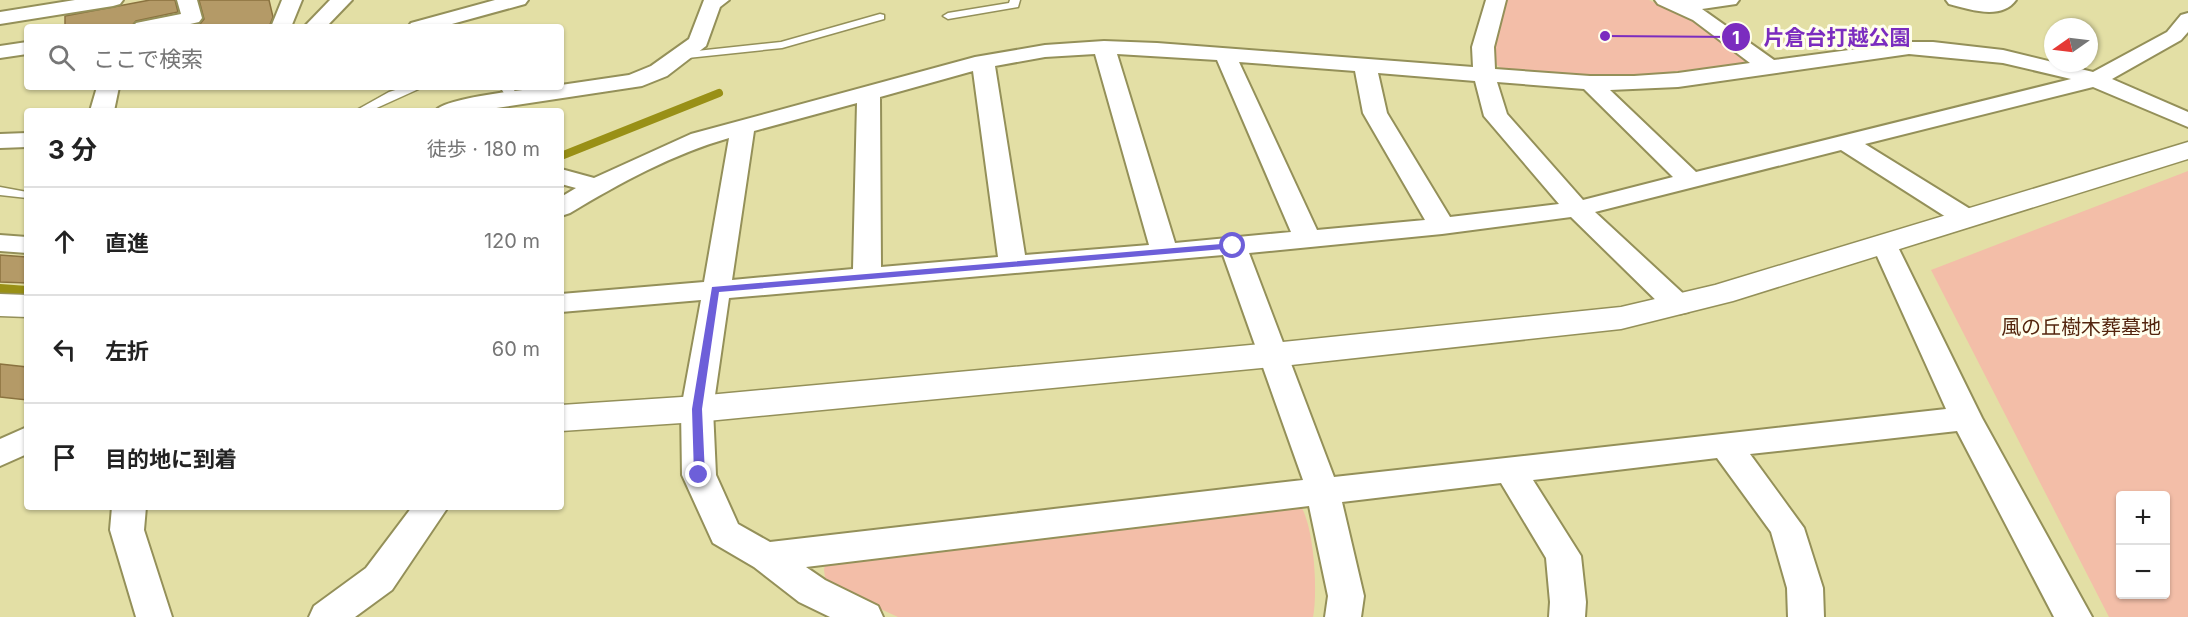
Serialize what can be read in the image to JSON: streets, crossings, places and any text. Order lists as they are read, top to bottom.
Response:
{
  "parks": ["風の丘樹木葬墓地"],
  "places": ["片倉台打越公園"],
  "north": "left",
  "page": {
    "search": "ここで検索",
    "heading": ["3 分", "徒歩 · 180 m"],
    "list": [
      ["直進", "120 m"],
      ["左折", "60 m"],
      "目的地に到着"
    ],
    "map_buttons": ["+", "−"]
  }
}
